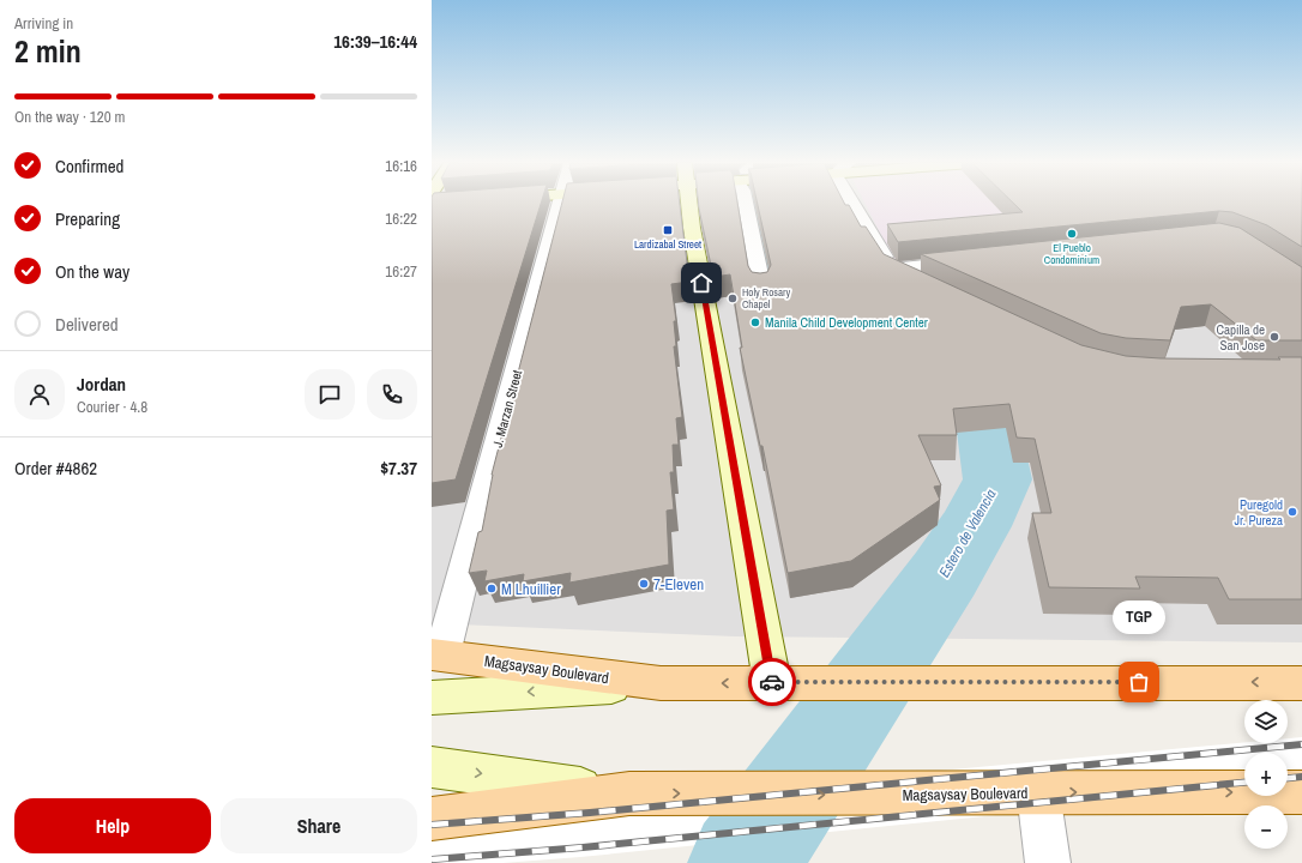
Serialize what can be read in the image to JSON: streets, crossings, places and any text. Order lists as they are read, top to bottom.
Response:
{
  "streets": {
    "main road": ["Magsaysay Boulevard"],
    "street": ["J. Marzan Street"]
  },
  "crossings": [
    ["J. Marzan Street", "Magsaysay Boulevard"]
  ],
  "water": ["Estero de Valencia"],
  "places": {
    "transit": ["Lardizabal Street"],
    "other": [
      "El Pueblo Condominium",
      "Holy Rosary Chapel",
      "Manila Child Development Center",
      "Capilla de San Jose",
      "Puregold Jr. Pureza",
      "7-Eleven",
      "M Lhuillier",
      "TGP"
    ]
  },
  "page": {
    "heading": ["2 min", "Arriving in", "16:39–16:44"],
    "panel": [
      "Jordan",
      "Courier · 4.8",
      "Order #4862",
      "$7.37"
    ],
    "bar": "On the way · 120 m",
    "list": [
      ["Confirmed", "16:16"],
      ["Preparing", "16:22"],
      ["On the way", "16:27"],
      "Delivered"
    ],
    "bubble": "TGP",
    "map_buttons": ["+", "−"],
    "buttons": ["Help", "Share"]
  }
}
